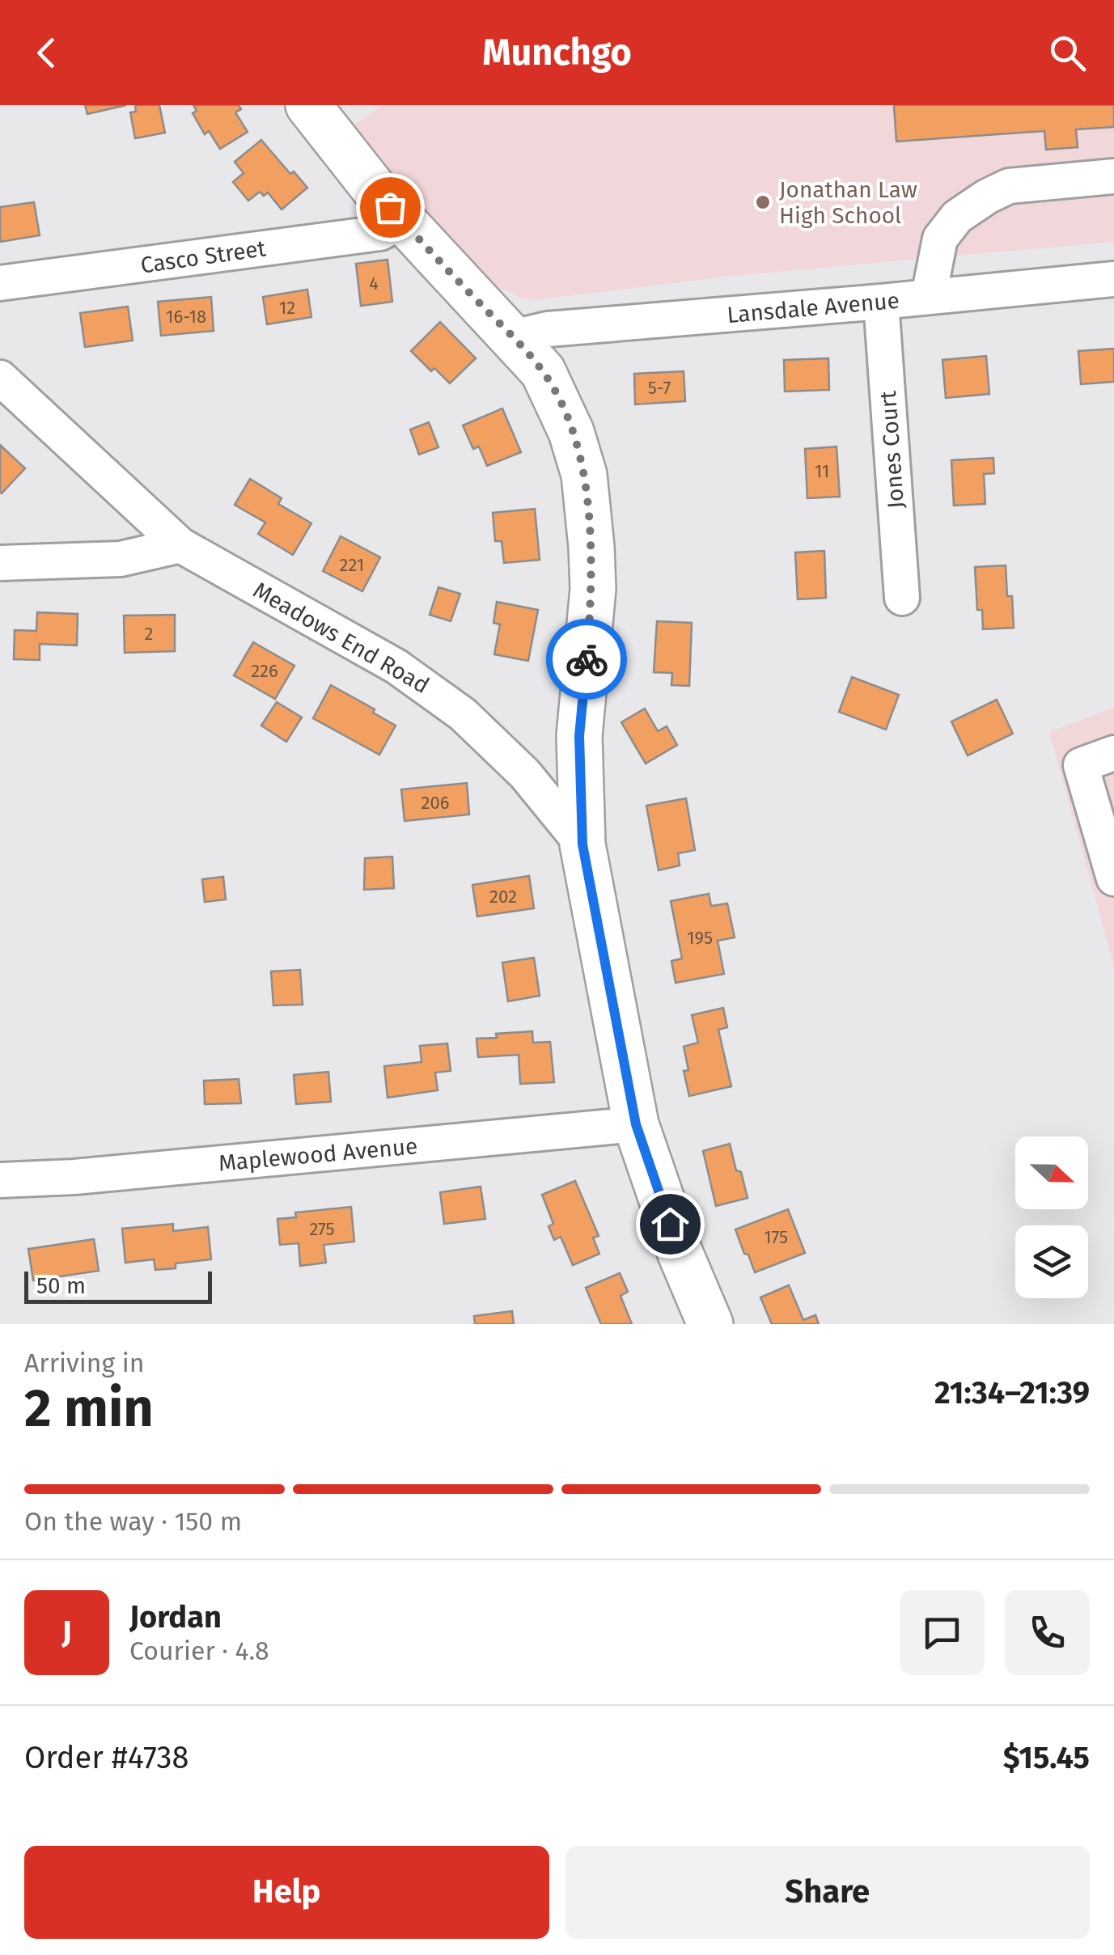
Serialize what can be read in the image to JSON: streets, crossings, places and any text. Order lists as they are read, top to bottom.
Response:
{
  "streets": {
    "main road": ["Meadows End Road"],
    "street": [
      "Casco Street",
      "Lansdale Avenue",
      "Jones Court",
      "Maplewood Avenue"
    ]
  },
  "crossings": [
    ["Lansdale Avenue", "Jones Court"],
    ["Meadows End Road", "Maplewood Avenue"]
  ],
  "places": ["Jonathan Law High School"],
  "house_numbers": [
    "4",
    "12",
    "16-18",
    "5-7",
    "11",
    "221",
    "2",
    "226",
    "206",
    "202",
    "195",
    "275",
    "175"
  ],
  "scale_bar": "50 m",
  "north": "right",
  "page": {
    "header": "Munchgo",
    "scale": "50 m",
    "heading": ["2 min", "Arriving in", "21:34–21:39"],
    "panel": [
      "Jordan",
      "Courier · 4.8",
      "Order #4738",
      "$15.45"
    ],
    "bar": "On the way · 150 m",
    "round": "J",
    "buttons": ["Help", "Share"]
  }
}
